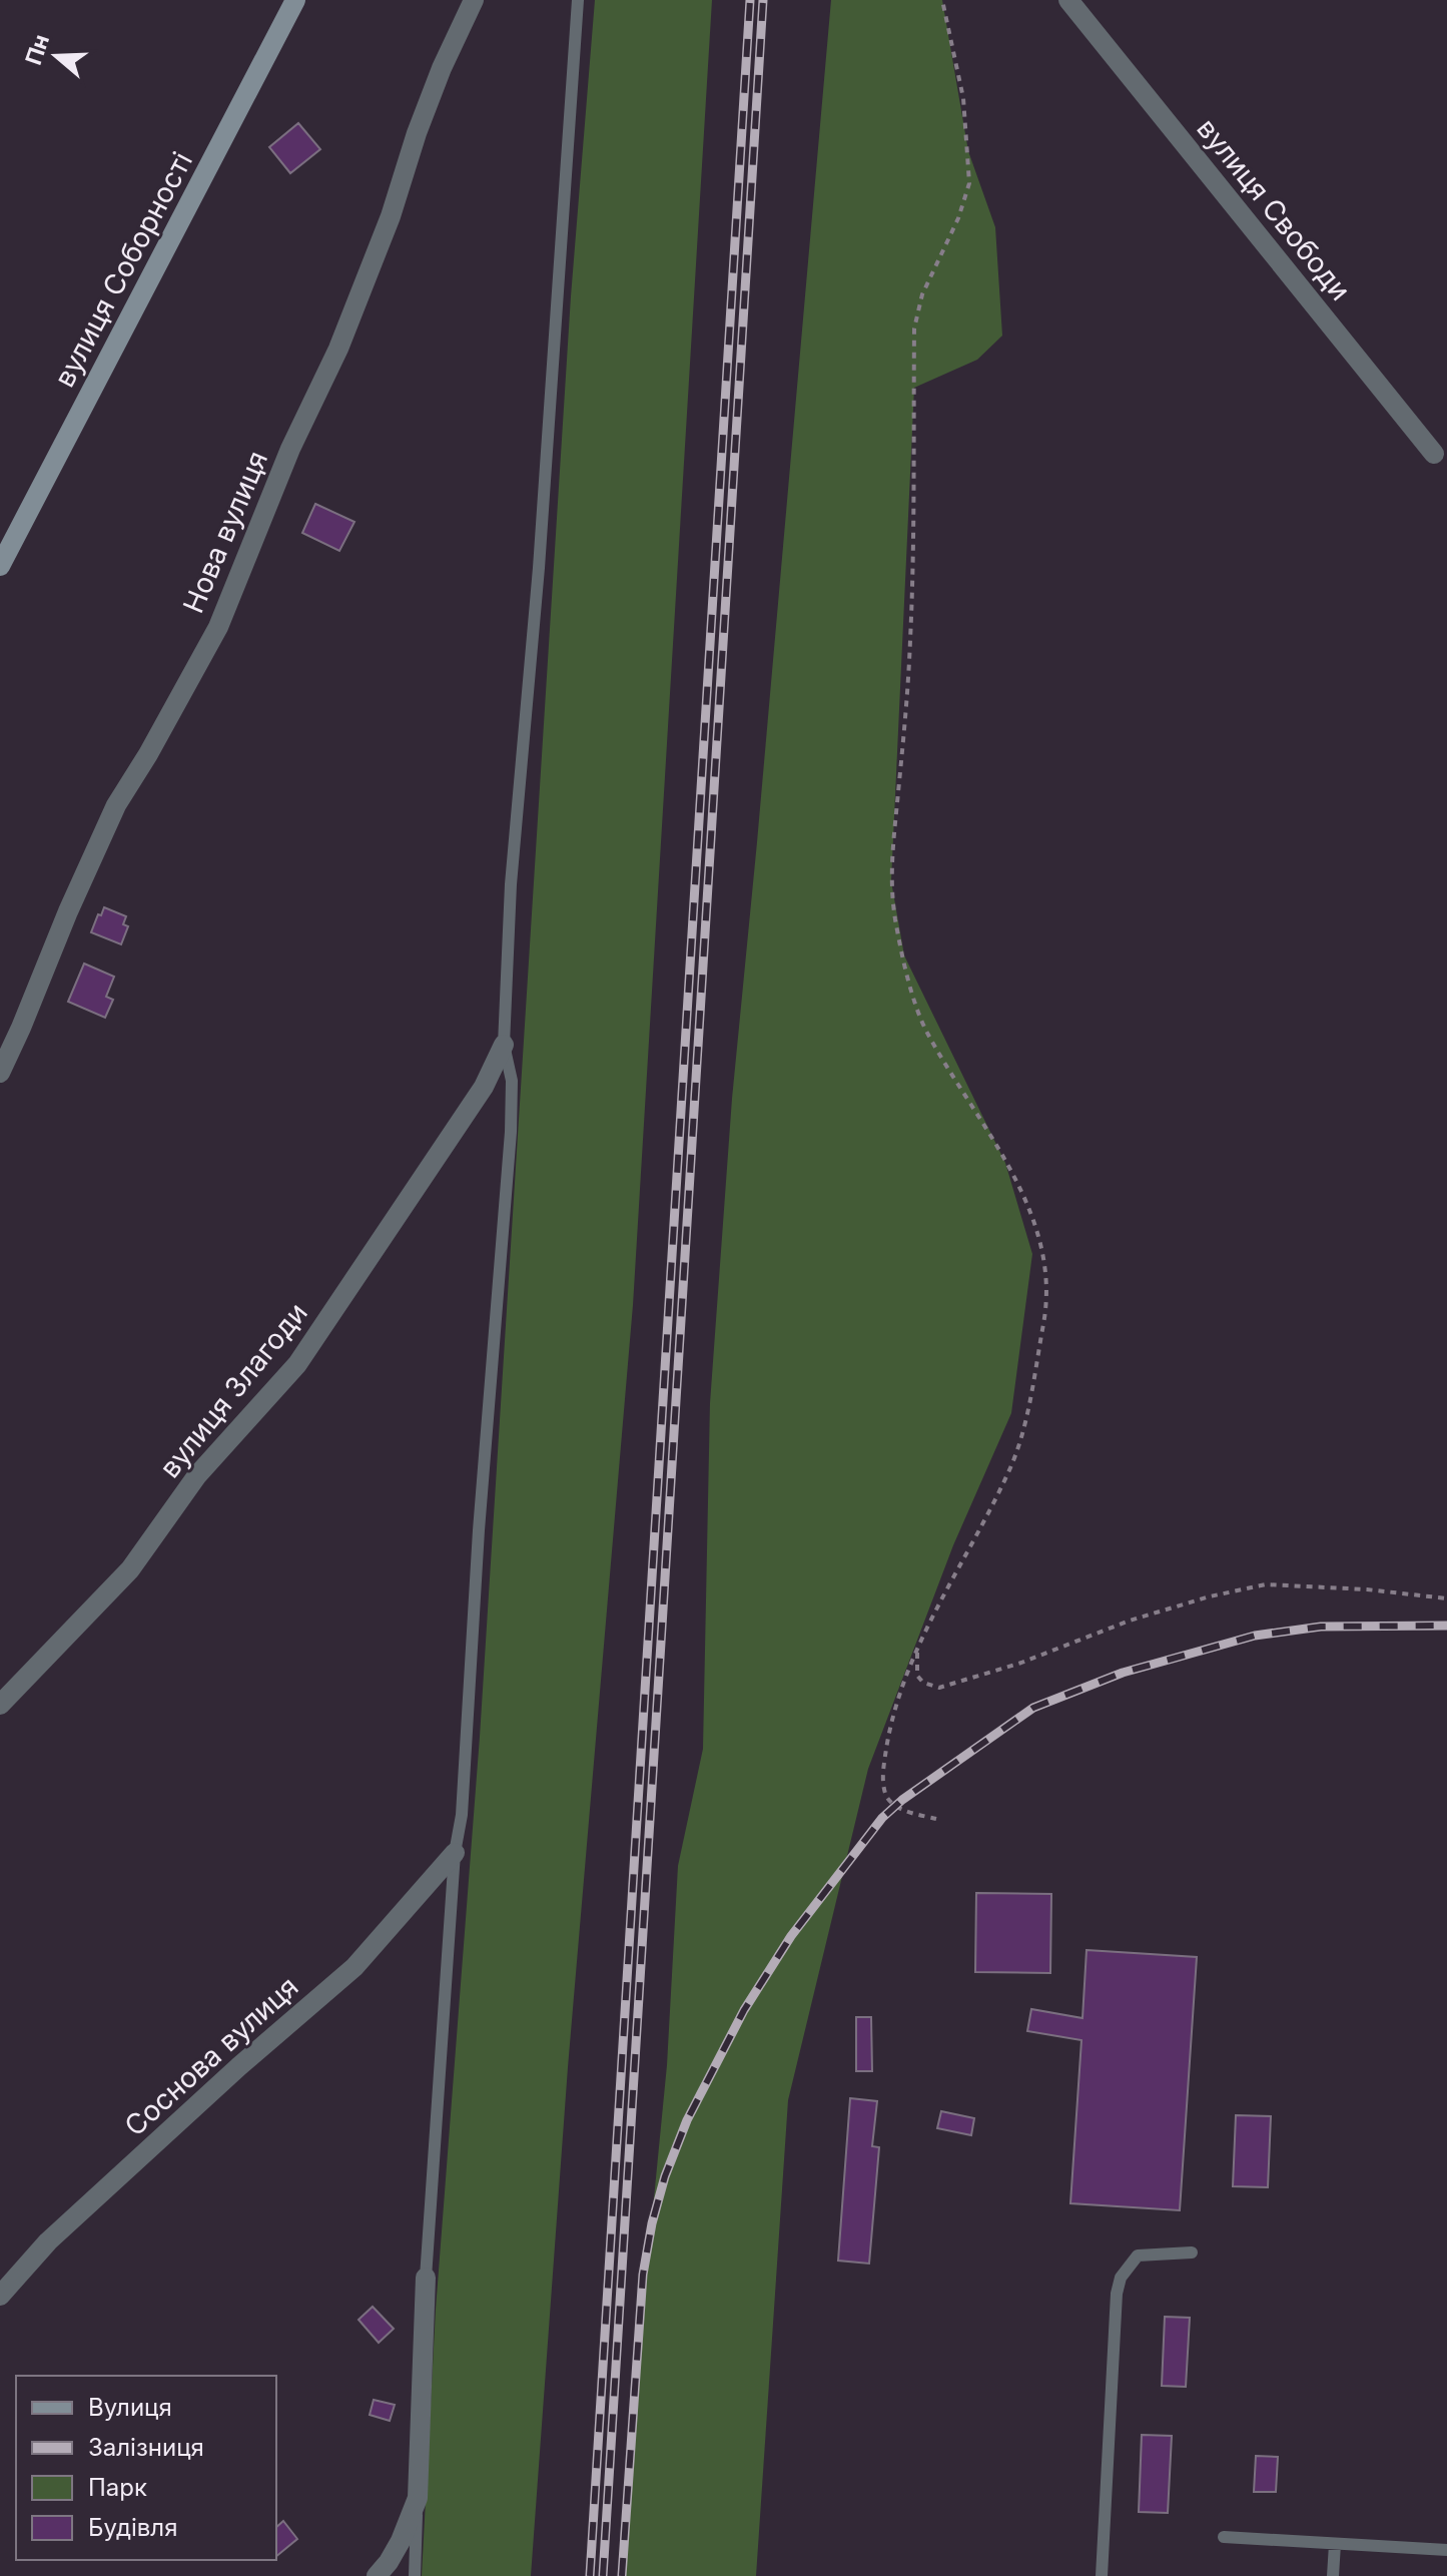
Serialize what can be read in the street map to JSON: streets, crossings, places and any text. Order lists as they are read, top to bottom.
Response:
{
  "streets": {
    "street": [
      "вулиця Свободи",
      "вулиця Соборності",
      "Нова вулиця",
      "вулиця Злагоди",
      "Соснова вулиця"
    ]
  },
  "legend": [
    "Вулиця",
    "Залізниця",
    "Парк",
    "Будівля"
  ],
  "north": "left"
}
